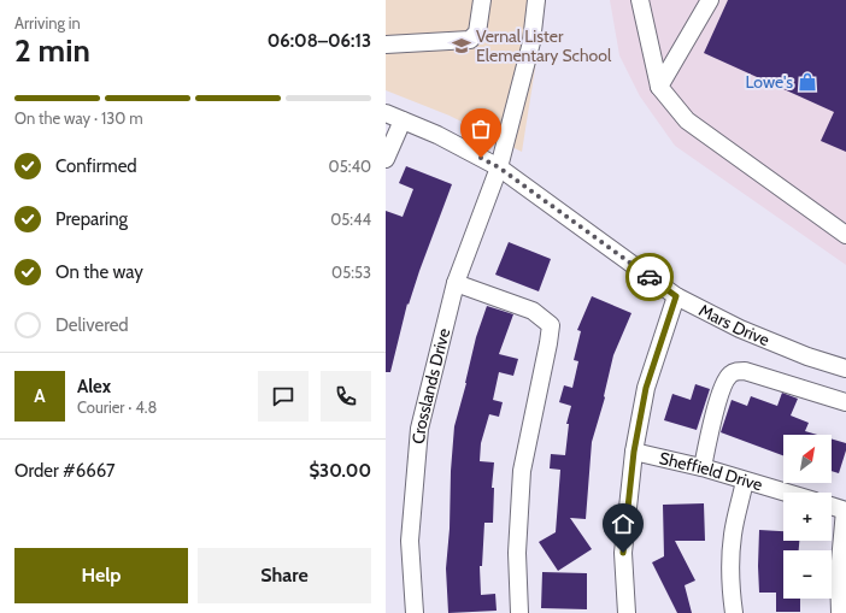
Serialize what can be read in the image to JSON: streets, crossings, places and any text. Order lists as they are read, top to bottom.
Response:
{
  "streets": {
    "street": ["Mars Drive", "Crosslands Drive", "Sheffield Drive"]
  },
  "crossings": [
    ["Mars Drive", "Crosslands Drive"]
  ],
  "places": {
    "school or university": ["Vernal Lister Elementary School"],
    "shop": ["Lowe's"]
  },
  "north": "top right",
  "page": {
    "heading": ["2 min", "Arriving in", "06:08–06:13"],
    "panel": [
      "Alex",
      "Courier · 4.8",
      "Order #6667",
      "$30.00"
    ],
    "bar": "On the way · 130 m",
    "list": [
      ["Confirmed", "05:40"],
      ["Preparing", "05:44"],
      ["On the way", "05:53"],
      "Delivered"
    ],
    "round": "A",
    "map_buttons": ["+", "−"],
    "buttons": ["Help", "Share"]
  }
}
